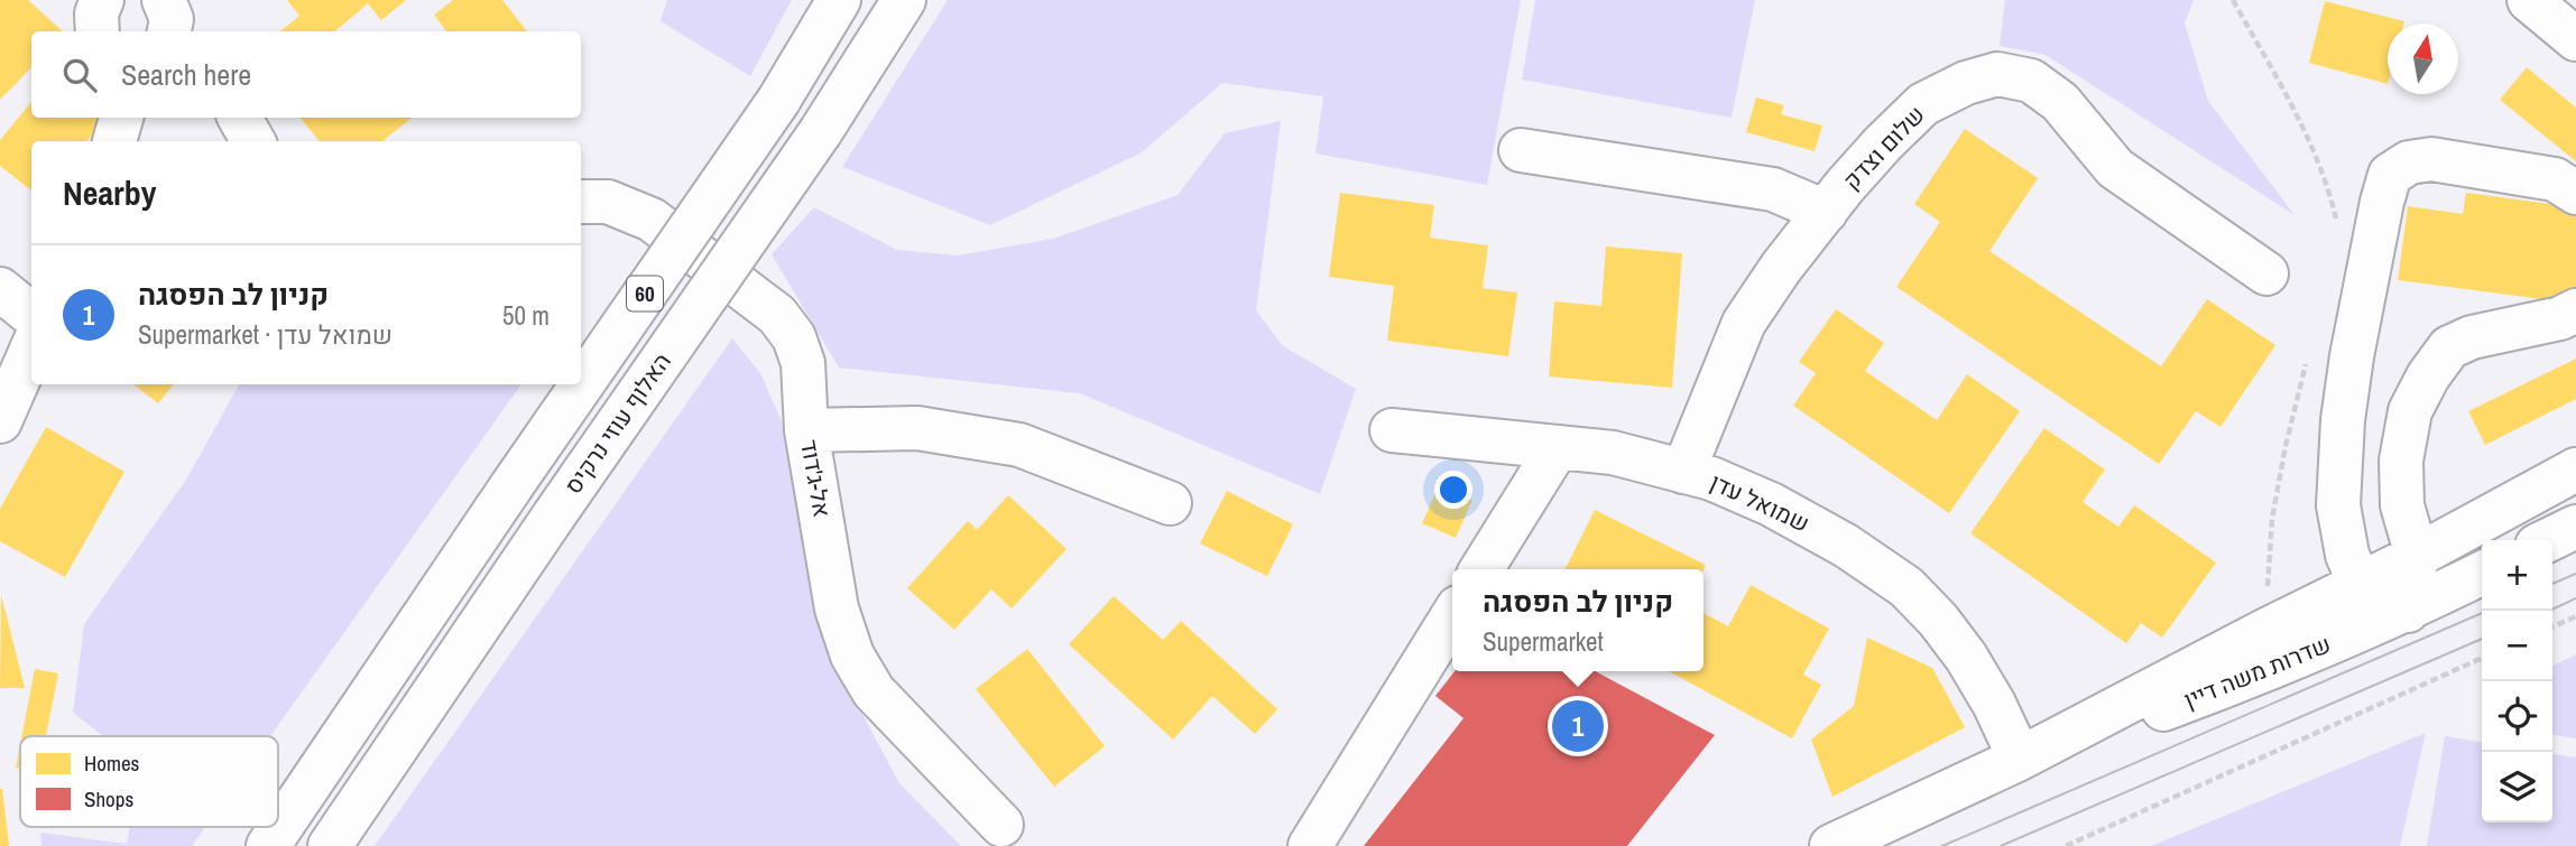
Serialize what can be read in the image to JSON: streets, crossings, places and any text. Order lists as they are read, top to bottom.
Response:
{
  "streets": {
    "main road": [
      "שלום וצדק",
      "60",
      "האלוף עוזי נרקיס",
      "אל-ג'דוד",
      "שמואל עדן",
      "שדרות משה דיין"
    ]
  },
  "crossings": [
    ["שלום וצדק", "שמואל עדן"],
    ["שמואל עדן", "שדרות משה דיין"]
  ],
  "legend": ["Homes", "Shops"],
  "north": "top",
  "page": {
    "search": "Search here",
    "heading": "Nearby",
    "list": [
      {
        "mark": "1",
        "name": "קניון לב הפסגה",
        "note": "Supermarket · שמואל עדן",
        "value": "50 m"
      }
    ],
    "map_buttons": ["+", "−"],
    "popup": ["קניון לב הפסגה", "Supermarket"],
    "pins": "1"
  }
}
